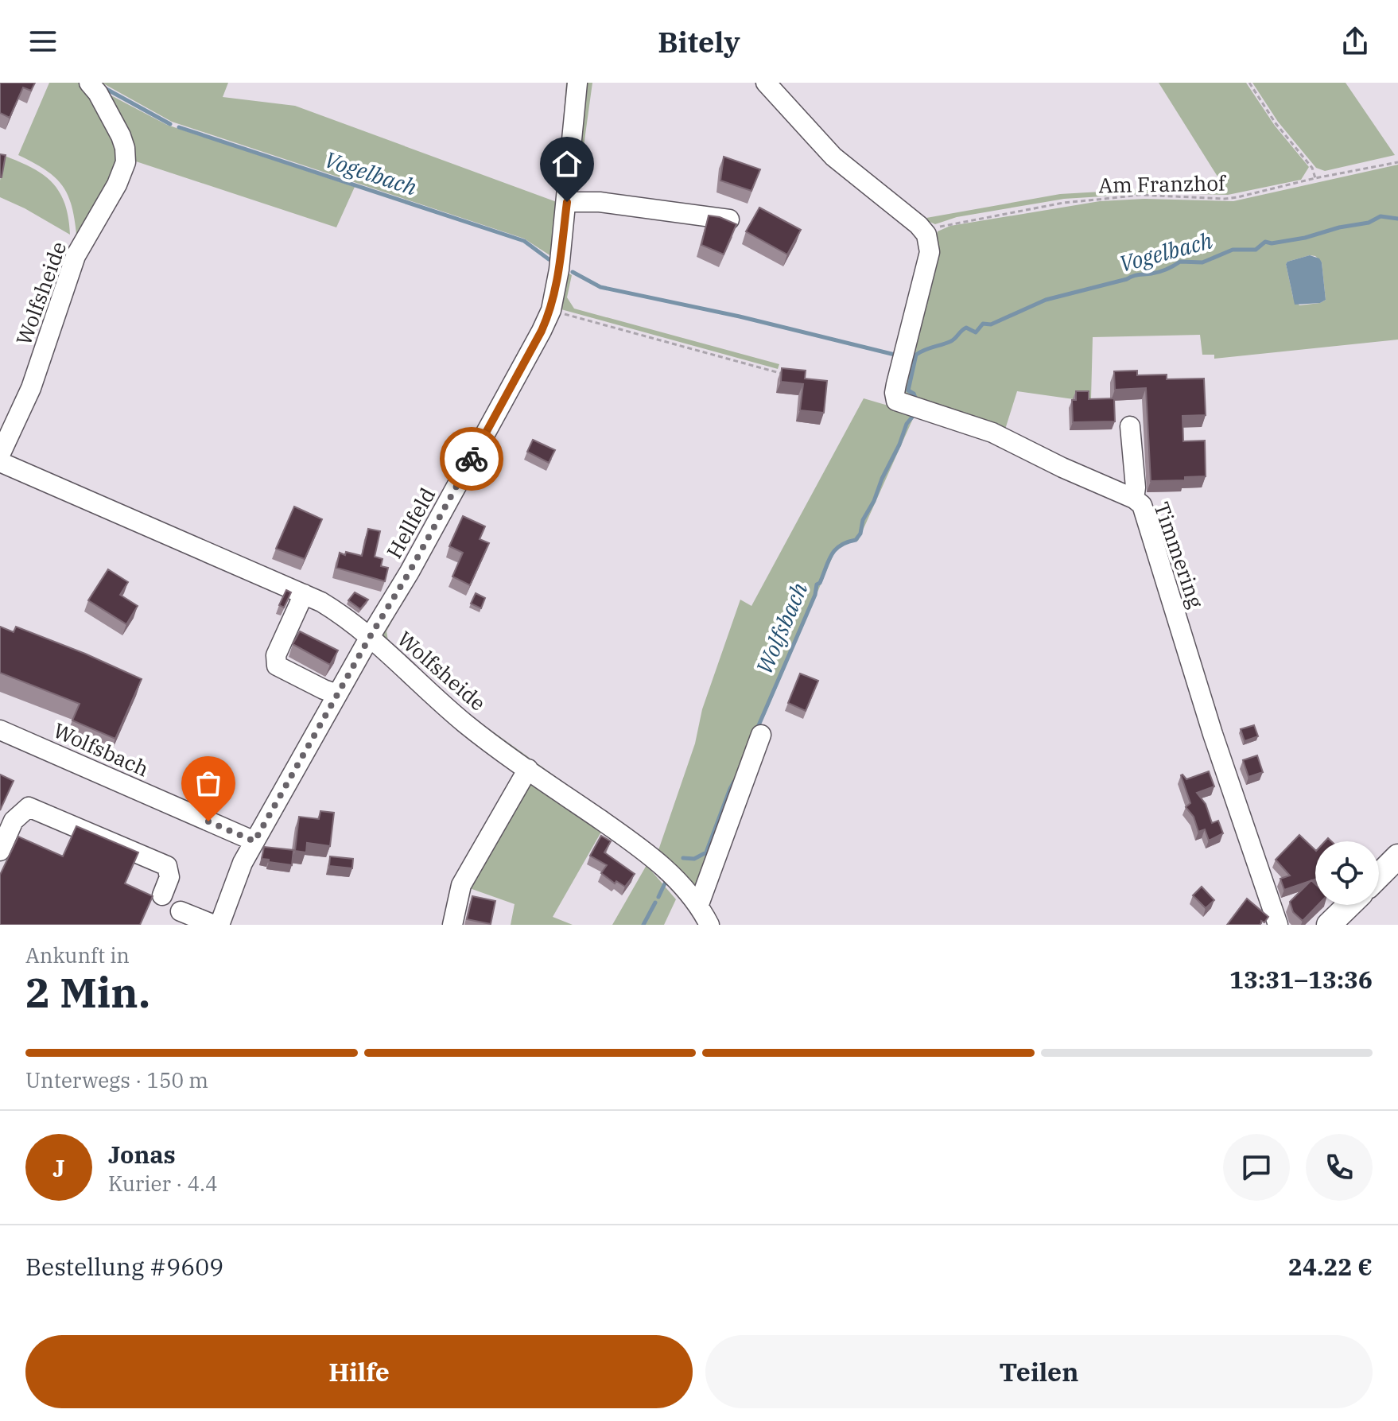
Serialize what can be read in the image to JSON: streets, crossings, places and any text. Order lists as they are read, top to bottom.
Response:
{
  "streets": {
    "street": [
      "Wolfsheide",
      "Hellfeld",
      "Timmering",
      "Wolfsbach"
    ],
    "path": ["Am Franzhof"]
  },
  "crossings": [
    ["Am Franzhof", "Timmering"],
    ["Wolfsheide", "Hellfeld"],
    ["Hellfeld", "Wolfsbach"]
  ],
  "water": ["Vogelbach", "Wolfsbach"],
  "page": {
    "header": "Bitely",
    "heading": ["2 Min.", "Ankunft in", "13:31–13:36"],
    "panel": [
      "Jonas",
      "Kurier · 4.4",
      "Bestellung #9609",
      "24.22 €"
    ],
    "bar": "Unterwegs · 150 m",
    "round": "J",
    "buttons": ["Hilfe", "Teilen"]
  }
}
